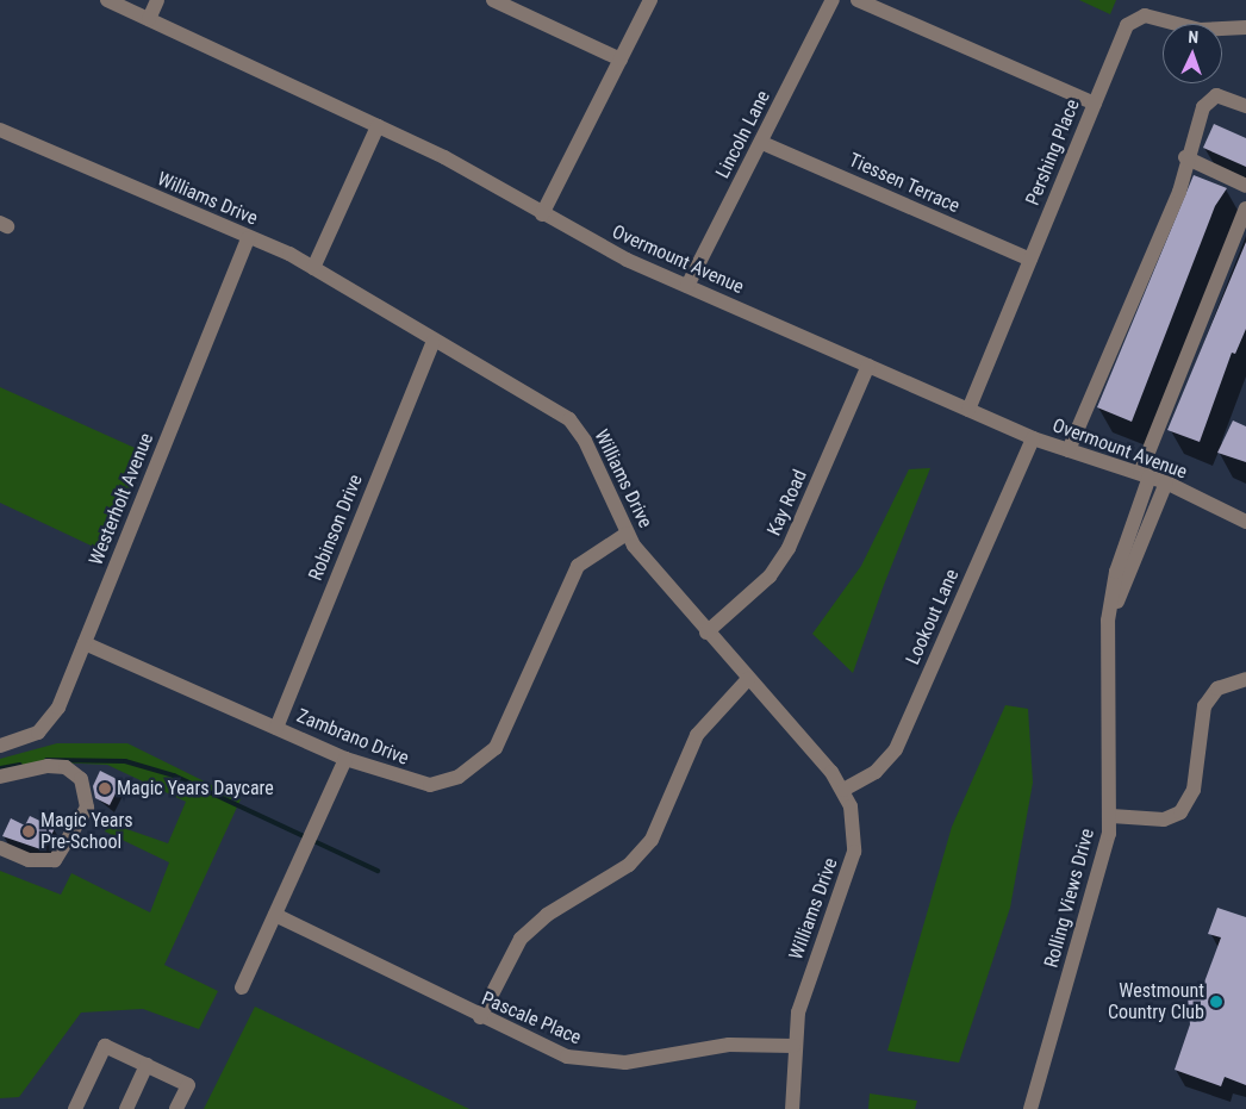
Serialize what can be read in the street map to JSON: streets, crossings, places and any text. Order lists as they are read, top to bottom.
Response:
{
  "streets": {
    "street": [
      "Lincoln Lane",
      "Pershing Place",
      "Tiessen Terrace",
      "Williams Drive",
      "Overmount Avenue",
      "Westerholt Avenue",
      "Kay Road",
      "Robinson Drive",
      "Lookout Lane",
      "Zambrano Drive",
      "Rolling Views Drive",
      "Pascale Place"
    ]
  },
  "crossings": [
    ["Lincoln Lane", "Tiessen Terrace"],
    ["Lincoln Lane", "Overmount Avenue"],
    ["Pershing Place", "Tiessen Terrace"],
    ["Pershing Place", "Overmount Avenue"],
    ["Williams Drive", "Westerholt Avenue"],
    ["Williams Drive", "Kay Road"],
    ["Williams Drive", "Robinson Drive"],
    ["Williams Drive", "Lookout Lane"],
    ["Williams Drive", "Zambrano Drive"],
    ["Williams Drive", "Pascale Place"],
    ["Overmount Avenue", "Kay Road"],
    ["Overmount Avenue", "Lookout Lane"],
    ["Overmount Avenue", "Rolling Views Drive"],
    ["Westerholt Avenue", "Zambrano Drive"],
    ["Robinson Drive", "Zambrano Drive"]
  ],
  "places": ["Magic Years Daycare", "Magic Years Pre-School", "Westmount Country Club"],
  "north": "top"
}
